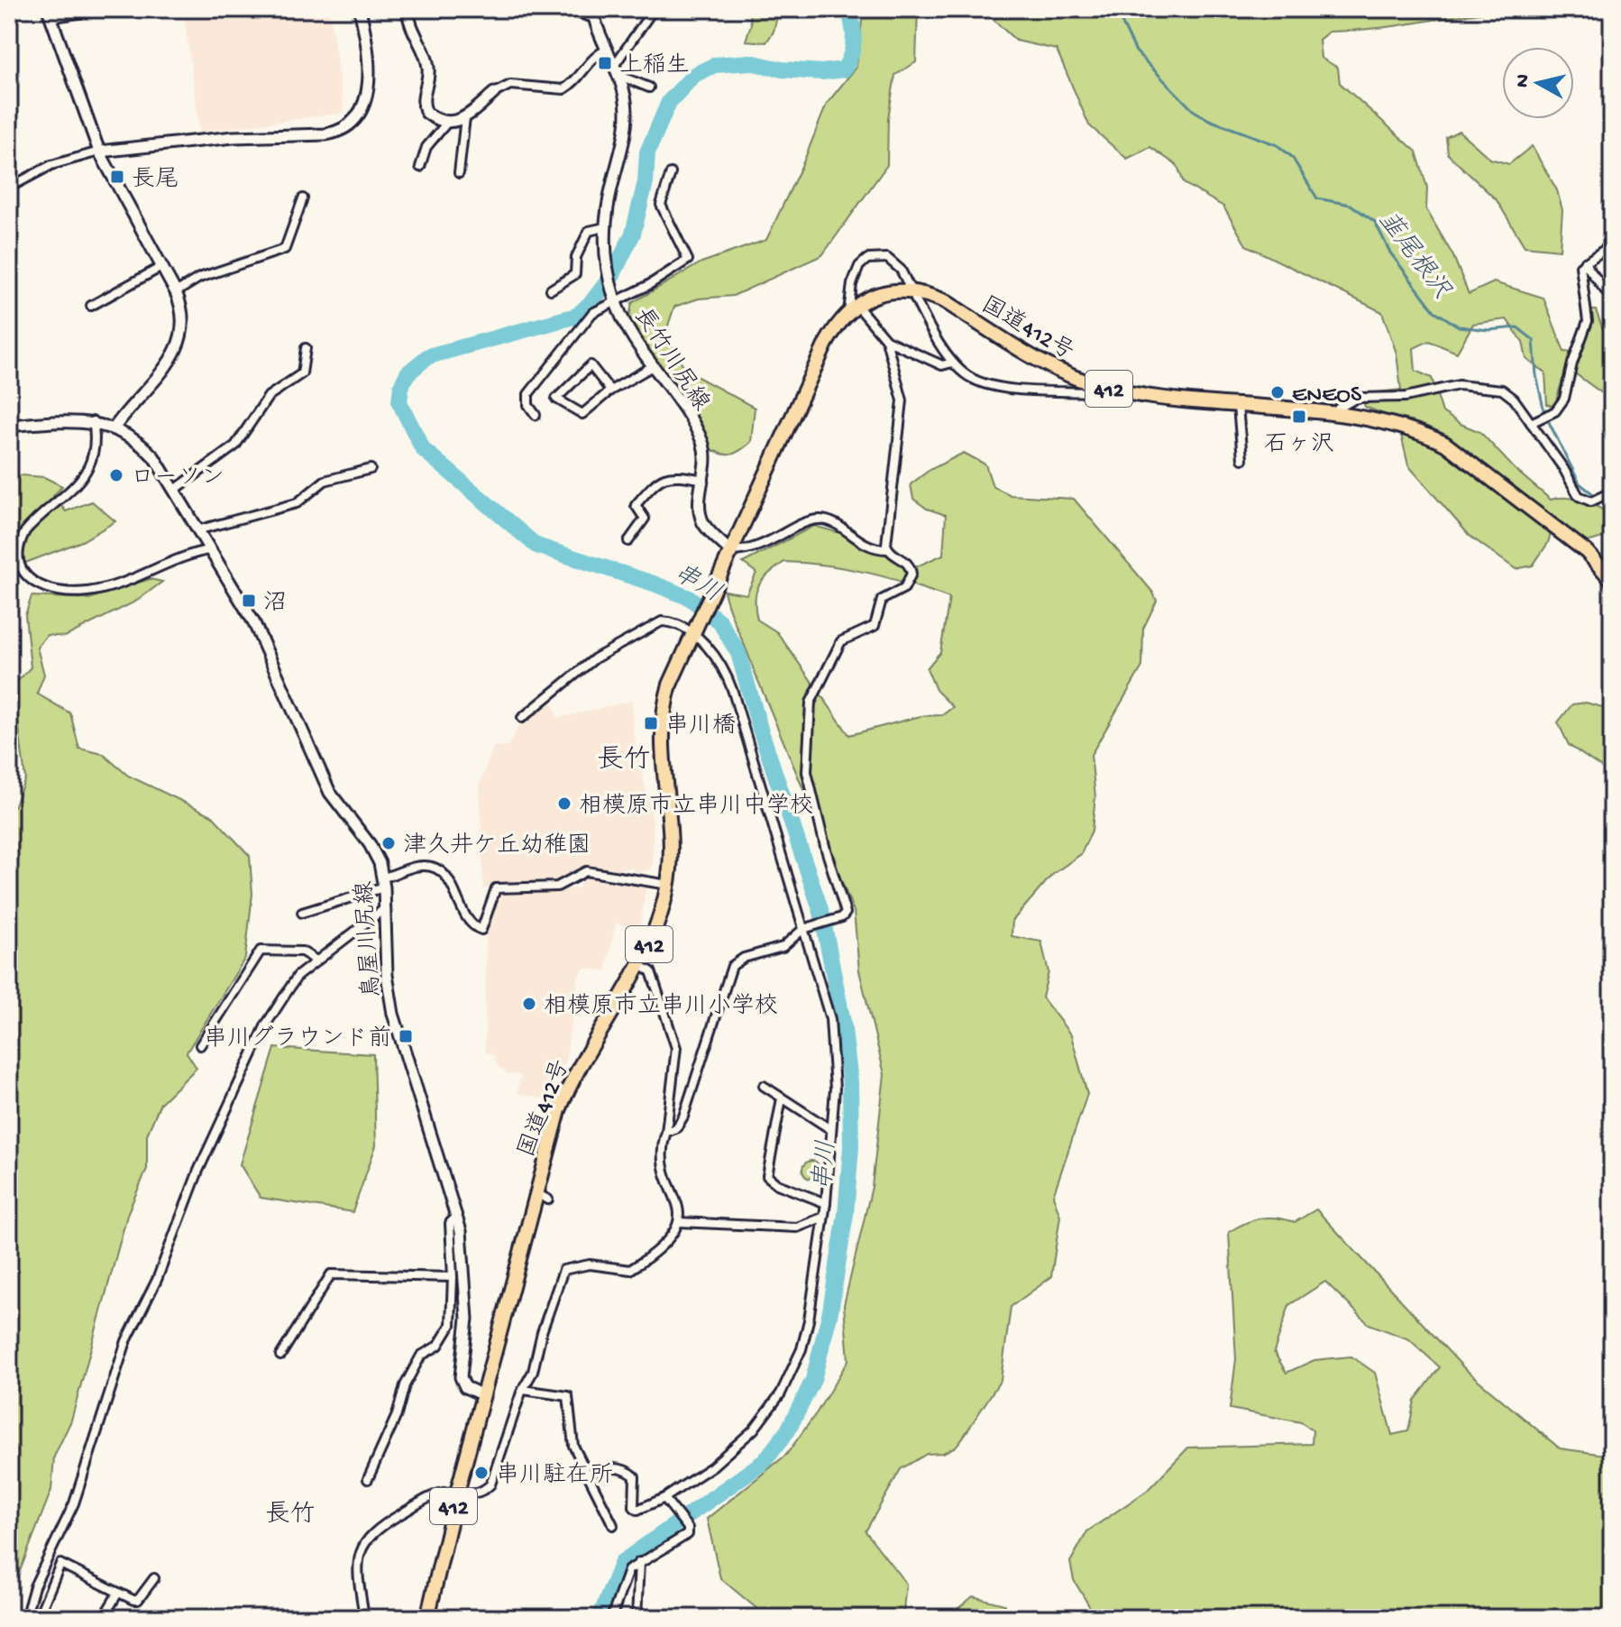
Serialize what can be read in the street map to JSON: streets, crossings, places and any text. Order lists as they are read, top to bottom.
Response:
{
  "streets": {
    "highway": ["国道412号", "412"],
    "main road": ["長竹川尻線", "鳥屋川尻線"]
  },
  "crossings": [
    ["国道412号", "412"],
    ["国道412号", "鳥屋川尻線"],
    ["長竹川尻線", "412"]
  ],
  "districts": ["長竹", "長竹"],
  "water": ["韮尾根沢", "串川"],
  "places": {
    "transit": [
      "上稲生",
      "長尾",
      "石ヶ沢",
      "沼",
      "串川橋",
      "串川グラウンド前"
    ],
    "other": [
      "ENEOS",
      "ローソン",
      "相模原市立串川中学校",
      "津久井ケ丘幼稚園",
      "相模原市立串川小学校",
      "串川駐在所"
    ]
  },
  "north": "left"
}
